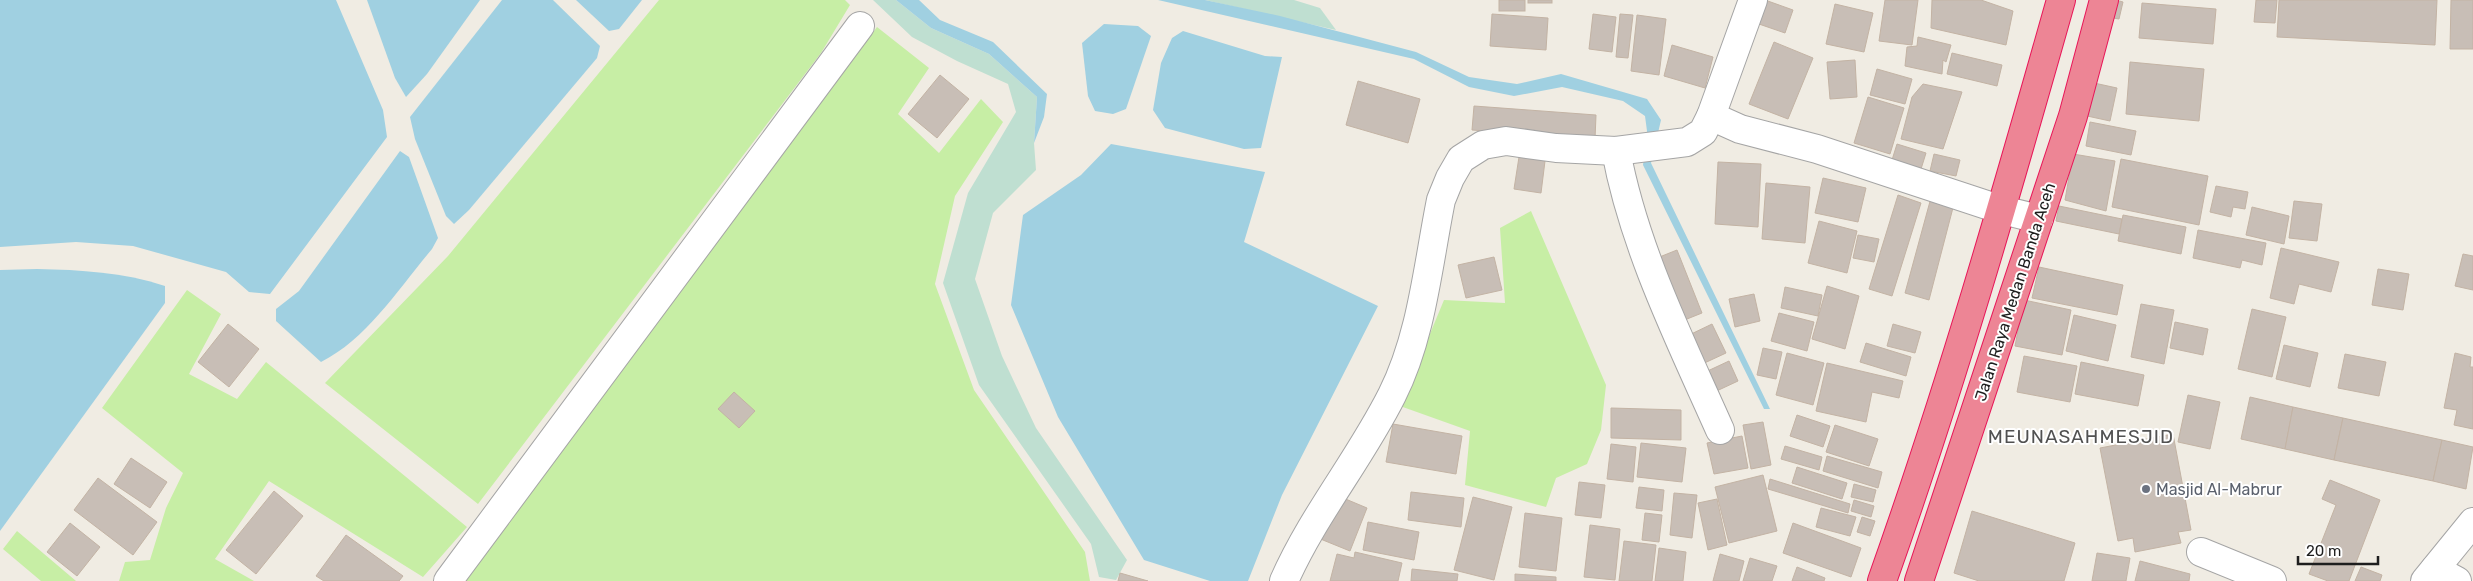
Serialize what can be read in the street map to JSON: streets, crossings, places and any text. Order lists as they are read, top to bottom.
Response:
{
  "streets": {
    "highway": ["Jalan Raya Medan Banda Aceh"]
  },
  "districts": ["MEUNASAHMESJID"],
  "places": ["Masjid Al-Mabrur"],
  "scale_bar": "20 m"
}
